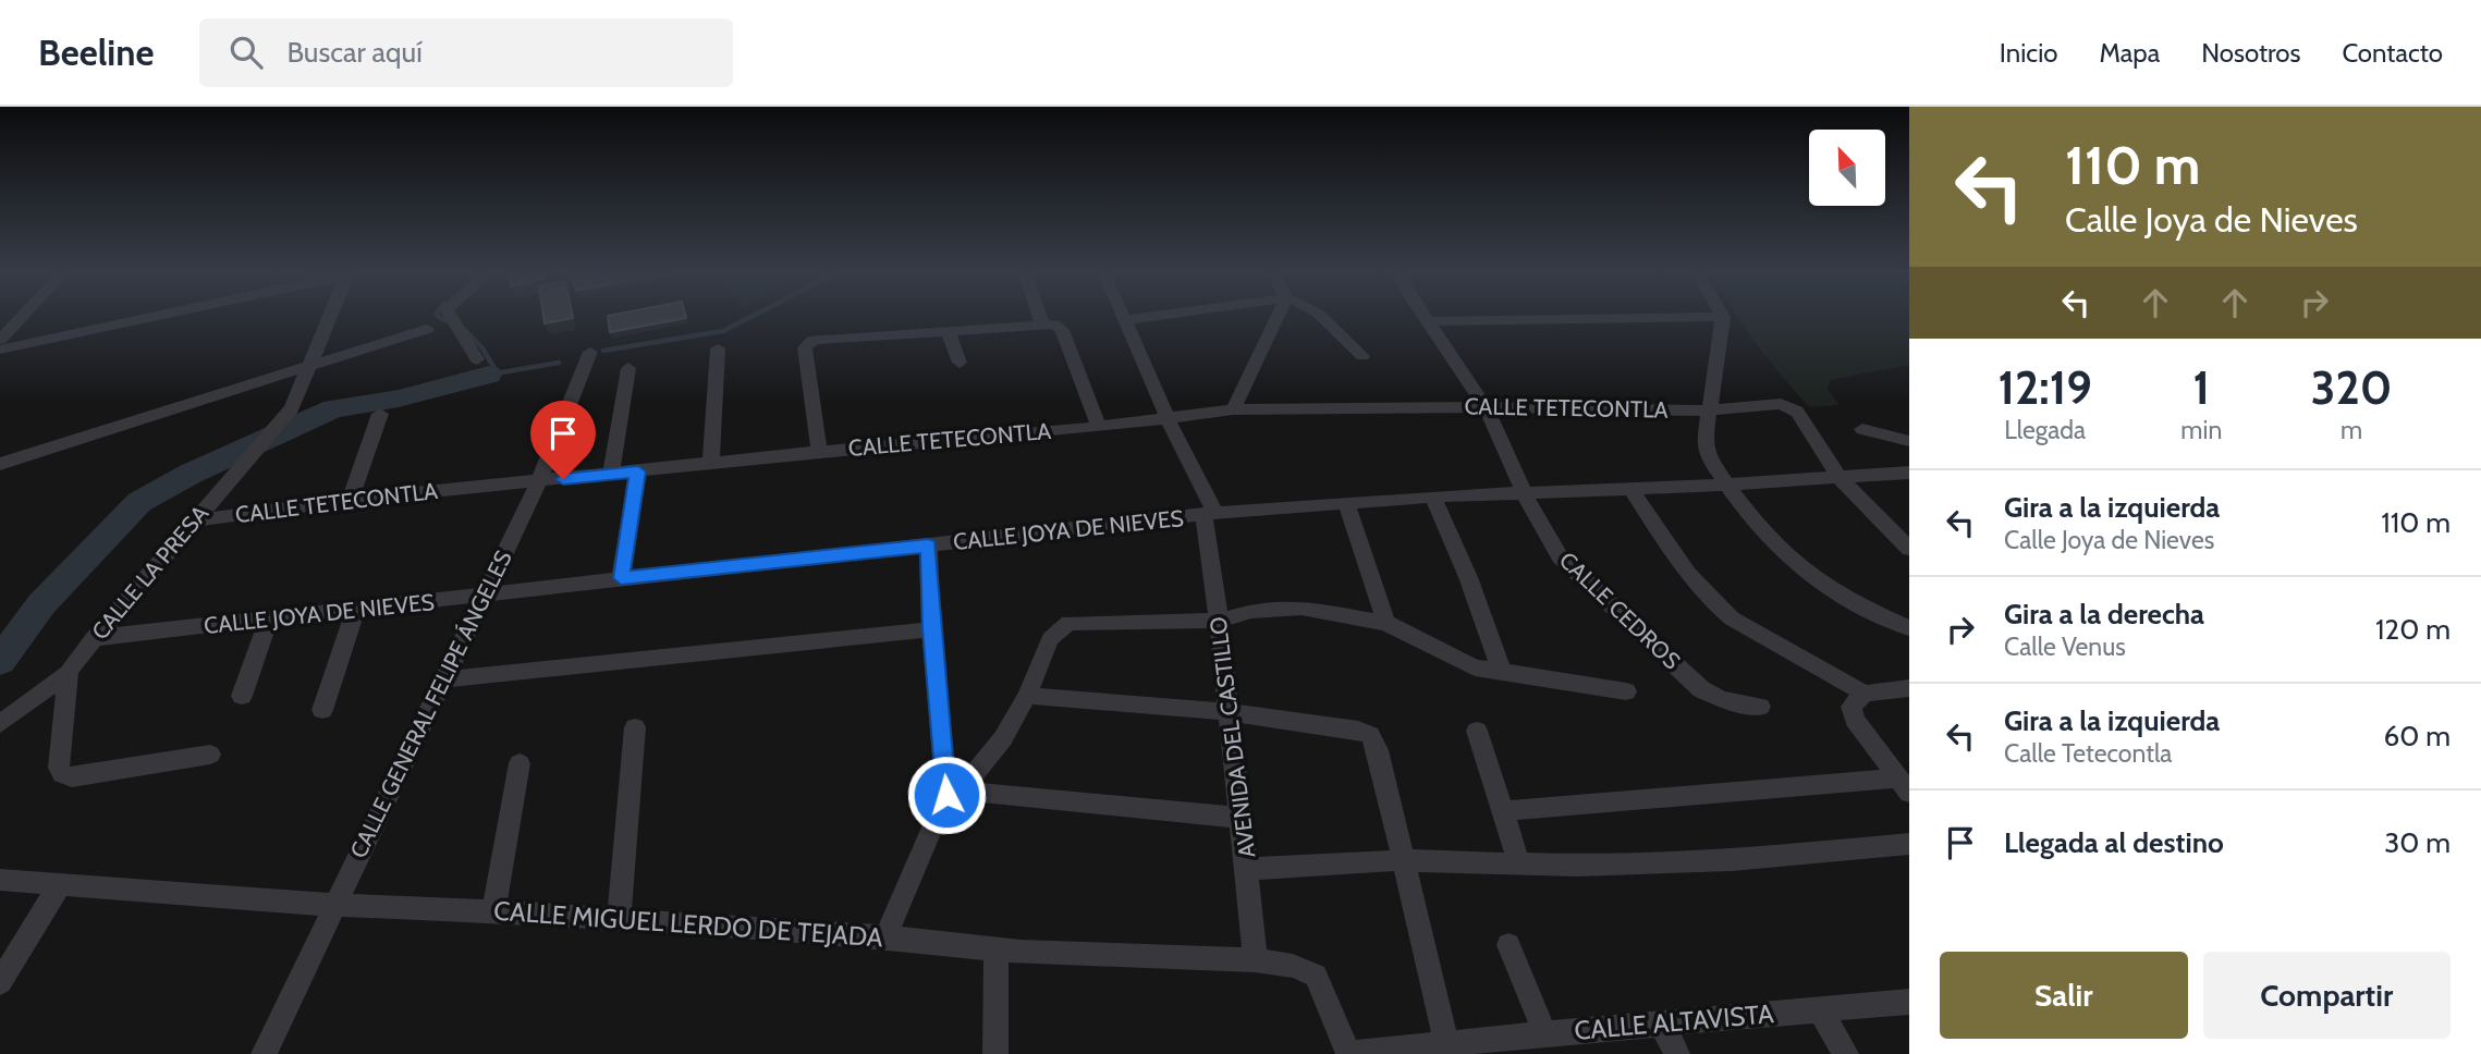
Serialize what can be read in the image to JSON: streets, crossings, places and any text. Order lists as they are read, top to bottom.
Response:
{
  "streets": {
    "street": [
      "CALLE TETECONTLA",
      "CALLE JOYA DE NIEVES",
      "CALLE LA PRESA",
      "CALLE CEDROS",
      "CALLE GENERAL FELIPE ÁNGELES",
      "AVENIDA DEL CASTILLO",
      "CALLE MIGUEL LERDO DE TEJADA",
      "CALLE ALTAVISTA"
    ]
  },
  "crossings": [
    ["CALLE TETECONTLA", "CALLE JOYA DE NIEVES"],
    ["CALLE TETECONTLA", "CALLE LA PRESA"],
    ["CALLE TETECONTLA", "CALLE CEDROS"],
    ["CALLE TETECONTLA", "CALLE GENERAL FELIPE ÁNGELES"],
    ["CALLE TETECONTLA", "AVENIDA DEL CASTILLO"],
    ["CALLE JOYA DE NIEVES", "CALLE LA PRESA"],
    ["CALLE JOYA DE NIEVES", "CALLE CEDROS"],
    ["CALLE JOYA DE NIEVES", "CALLE GENERAL FELIPE ÁNGELES"],
    ["CALLE JOYA DE NIEVES", "AVENIDA DEL CASTILLO"],
    ["CALLE GENERAL FELIPE ÁNGELES", "CALLE MIGUEL LERDO DE TEJADA"],
    ["AVENIDA DEL CASTILLO", "CALLE MIGUEL LERDO DE TEJADA"],
    ["CALLE MIGUEL LERDO DE TEJADA", "CALLE ALTAVISTA"]
  ],
  "north": "top left",
  "page": {
    "header": "Beeline",
    "search": "Buscar aquí",
    "nav": [
      "Inicio",
      "Mapa",
      "Nosotros",
      "Contacto"
    ],
    "turn": ["110 m", "Calle Joya de Nieves"],
    "eta": [
      "12:19",
      "Llegada",
      "1",
      "min",
      "320",
      "m"
    ],
    "list": [
      {
        "name": "Gira a la izquierda",
        "note": "Calle Joya de Nieves",
        "value": "110 m"
      },
      {
        "name": "Gira a la derecha",
        "note": "Calle Venus",
        "value": "120 m"
      },
      {
        "name": "Gira a la izquierda",
        "note": "Calle Tetecontla",
        "value": "60 m"
      },
      {
        "name": "Llegada al destino",
        "value": "30 m"
      }
    ],
    "buttons": ["Salir", "Compartir"]
  }
}
